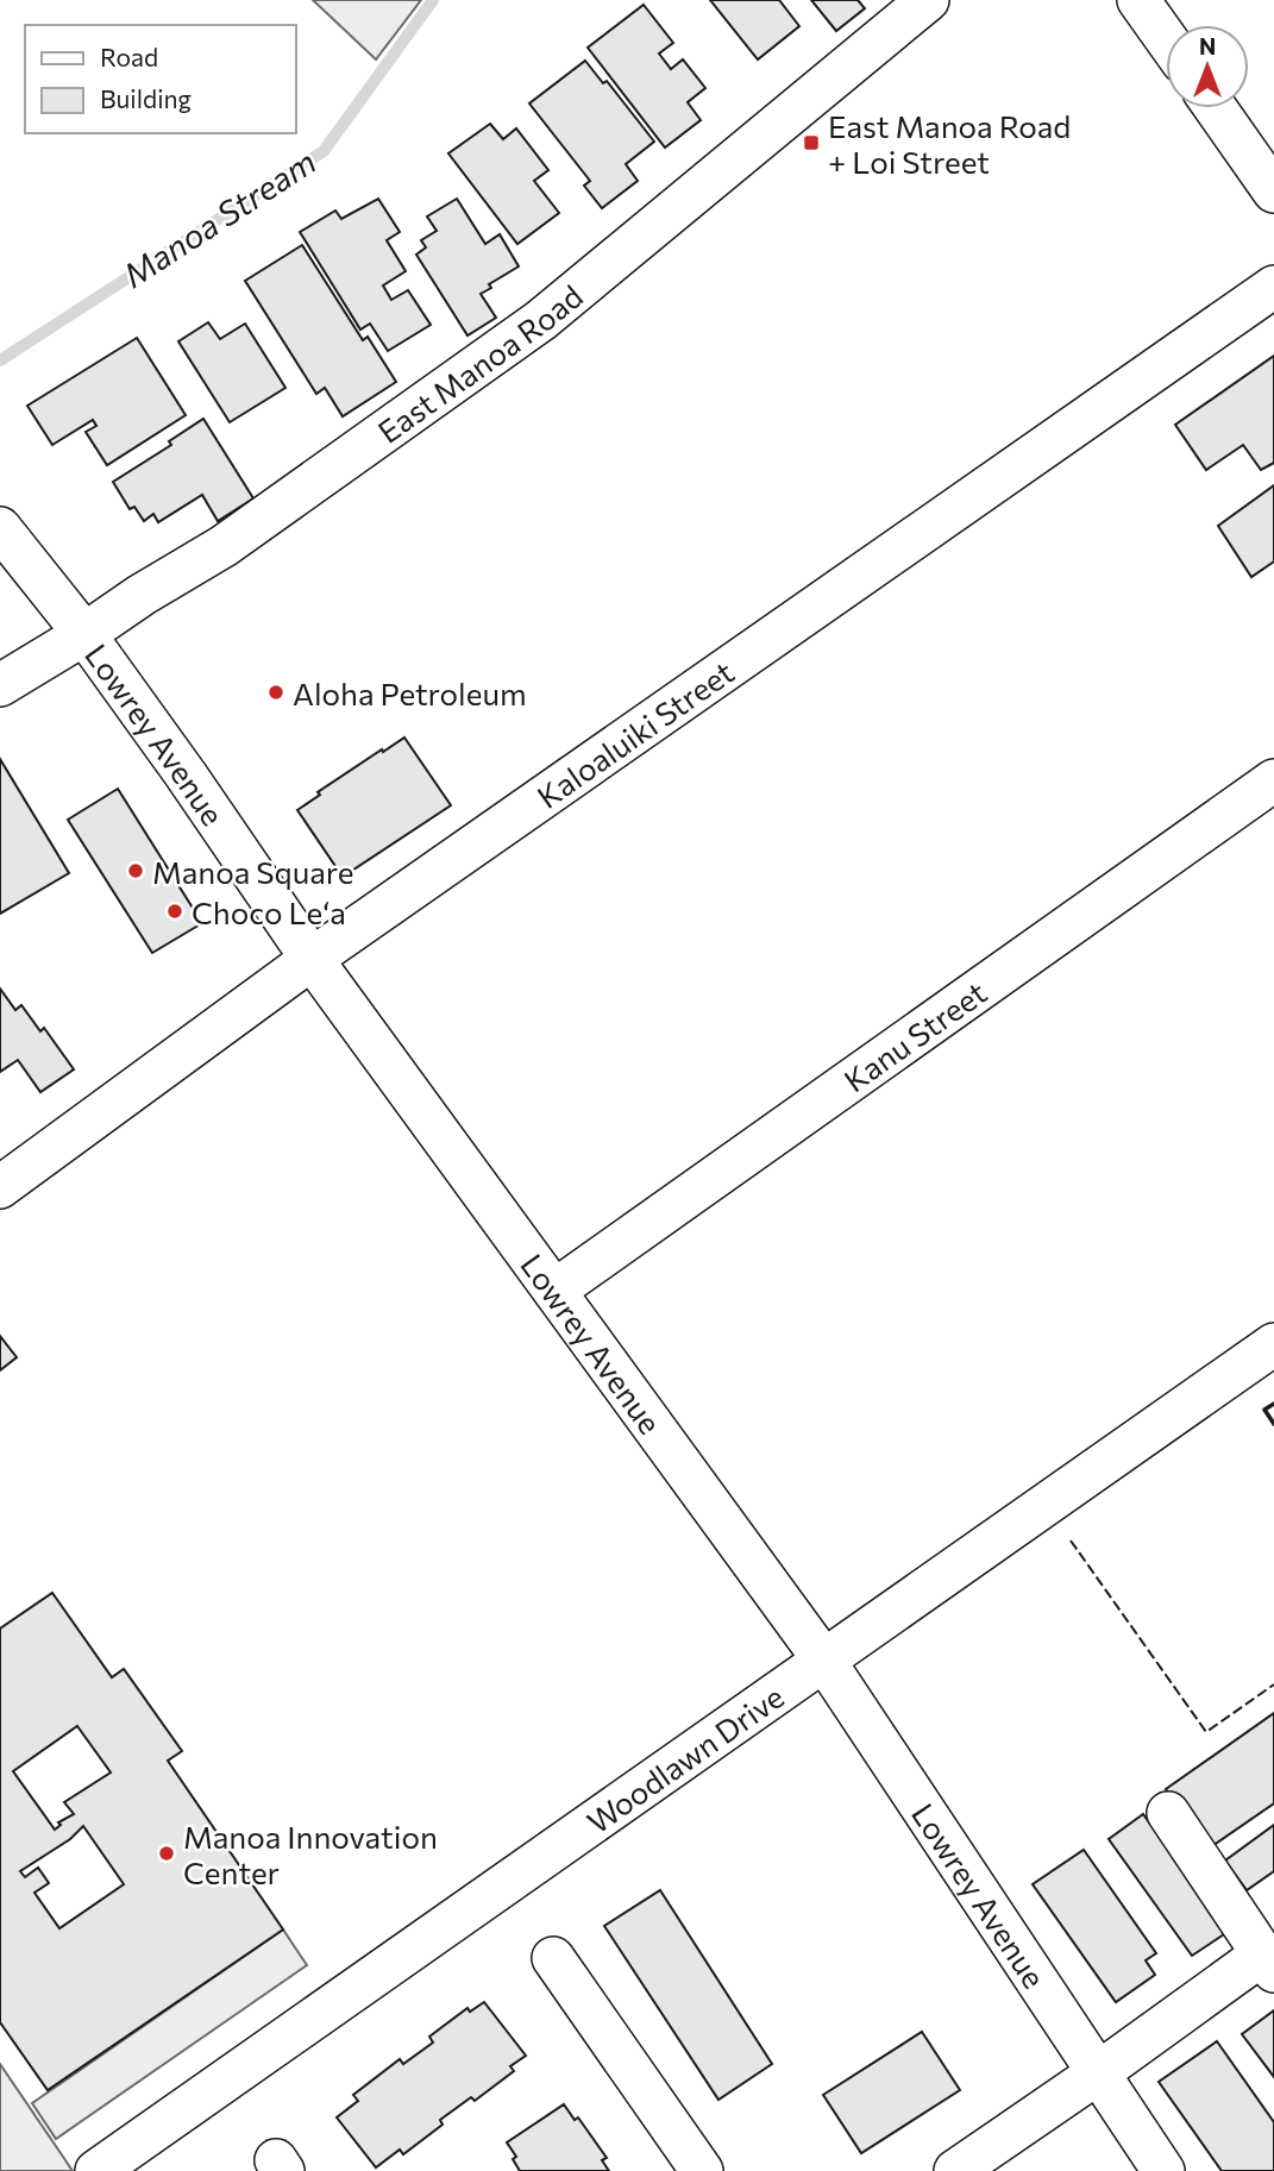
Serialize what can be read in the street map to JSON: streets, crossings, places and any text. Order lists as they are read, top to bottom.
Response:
{
  "streets": {
    "street": [
      "East Manoa Road",
      "Lowrey Avenue",
      "Kaloaluiki Street",
      "Kanu Street",
      "Woodlawn Drive"
    ]
  },
  "crossings": [
    ["East Manoa Road", "Lowrey Avenue"],
    ["Lowrey Avenue", "Kaloaluiki Street"],
    ["Lowrey Avenue", "Kanu Street"],
    ["Lowrey Avenue", "Woodlawn Drive"]
  ],
  "water": ["Manoa Stream"],
  "places": {
    "transit": ["East Manoa Road + Loi Street"],
    "other": [
      "Aloha Petroleum",
      "Manoa Square",
      "Choco Leʻa",
      "Manoa Innovation Center"
    ]
  },
  "legend": ["Road", "Building"],
  "north": "top"
}
